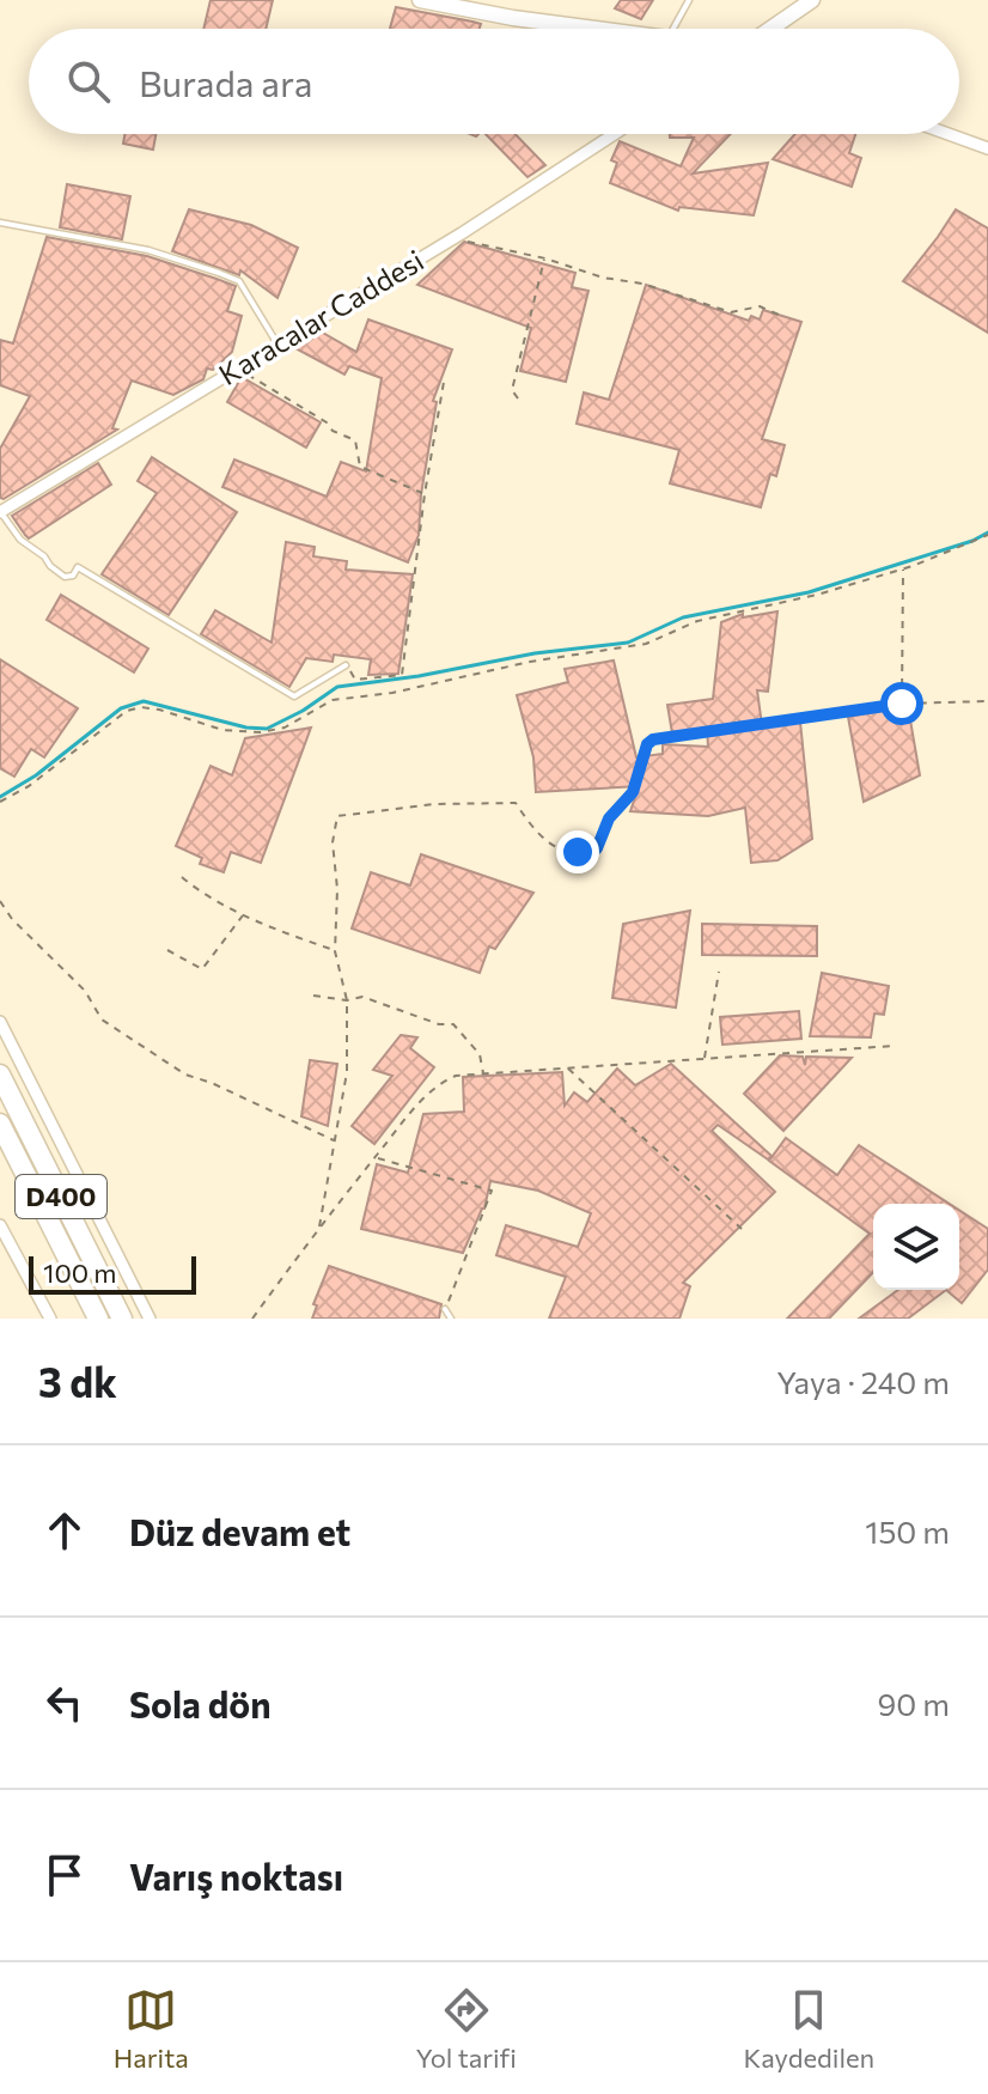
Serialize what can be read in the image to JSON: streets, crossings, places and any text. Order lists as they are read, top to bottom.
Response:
{
  "streets": {
    "highway": ["D400"],
    "street": ["Karacalar Caddesi"]
  },
  "scale_bar": "100 m",
  "page": {
    "search": "Burada ara",
    "scale": "100 m",
    "heading": ["3 dk", "Yaya · 240 m"],
    "list": [
      ["Düz devam et", "150 m"],
      ["Sola dön", "90 m"],
      "Varış noktası"
    ],
    "nav": ["Harita", "Yol tarifi", "Kaydedilen"]
  }
}
